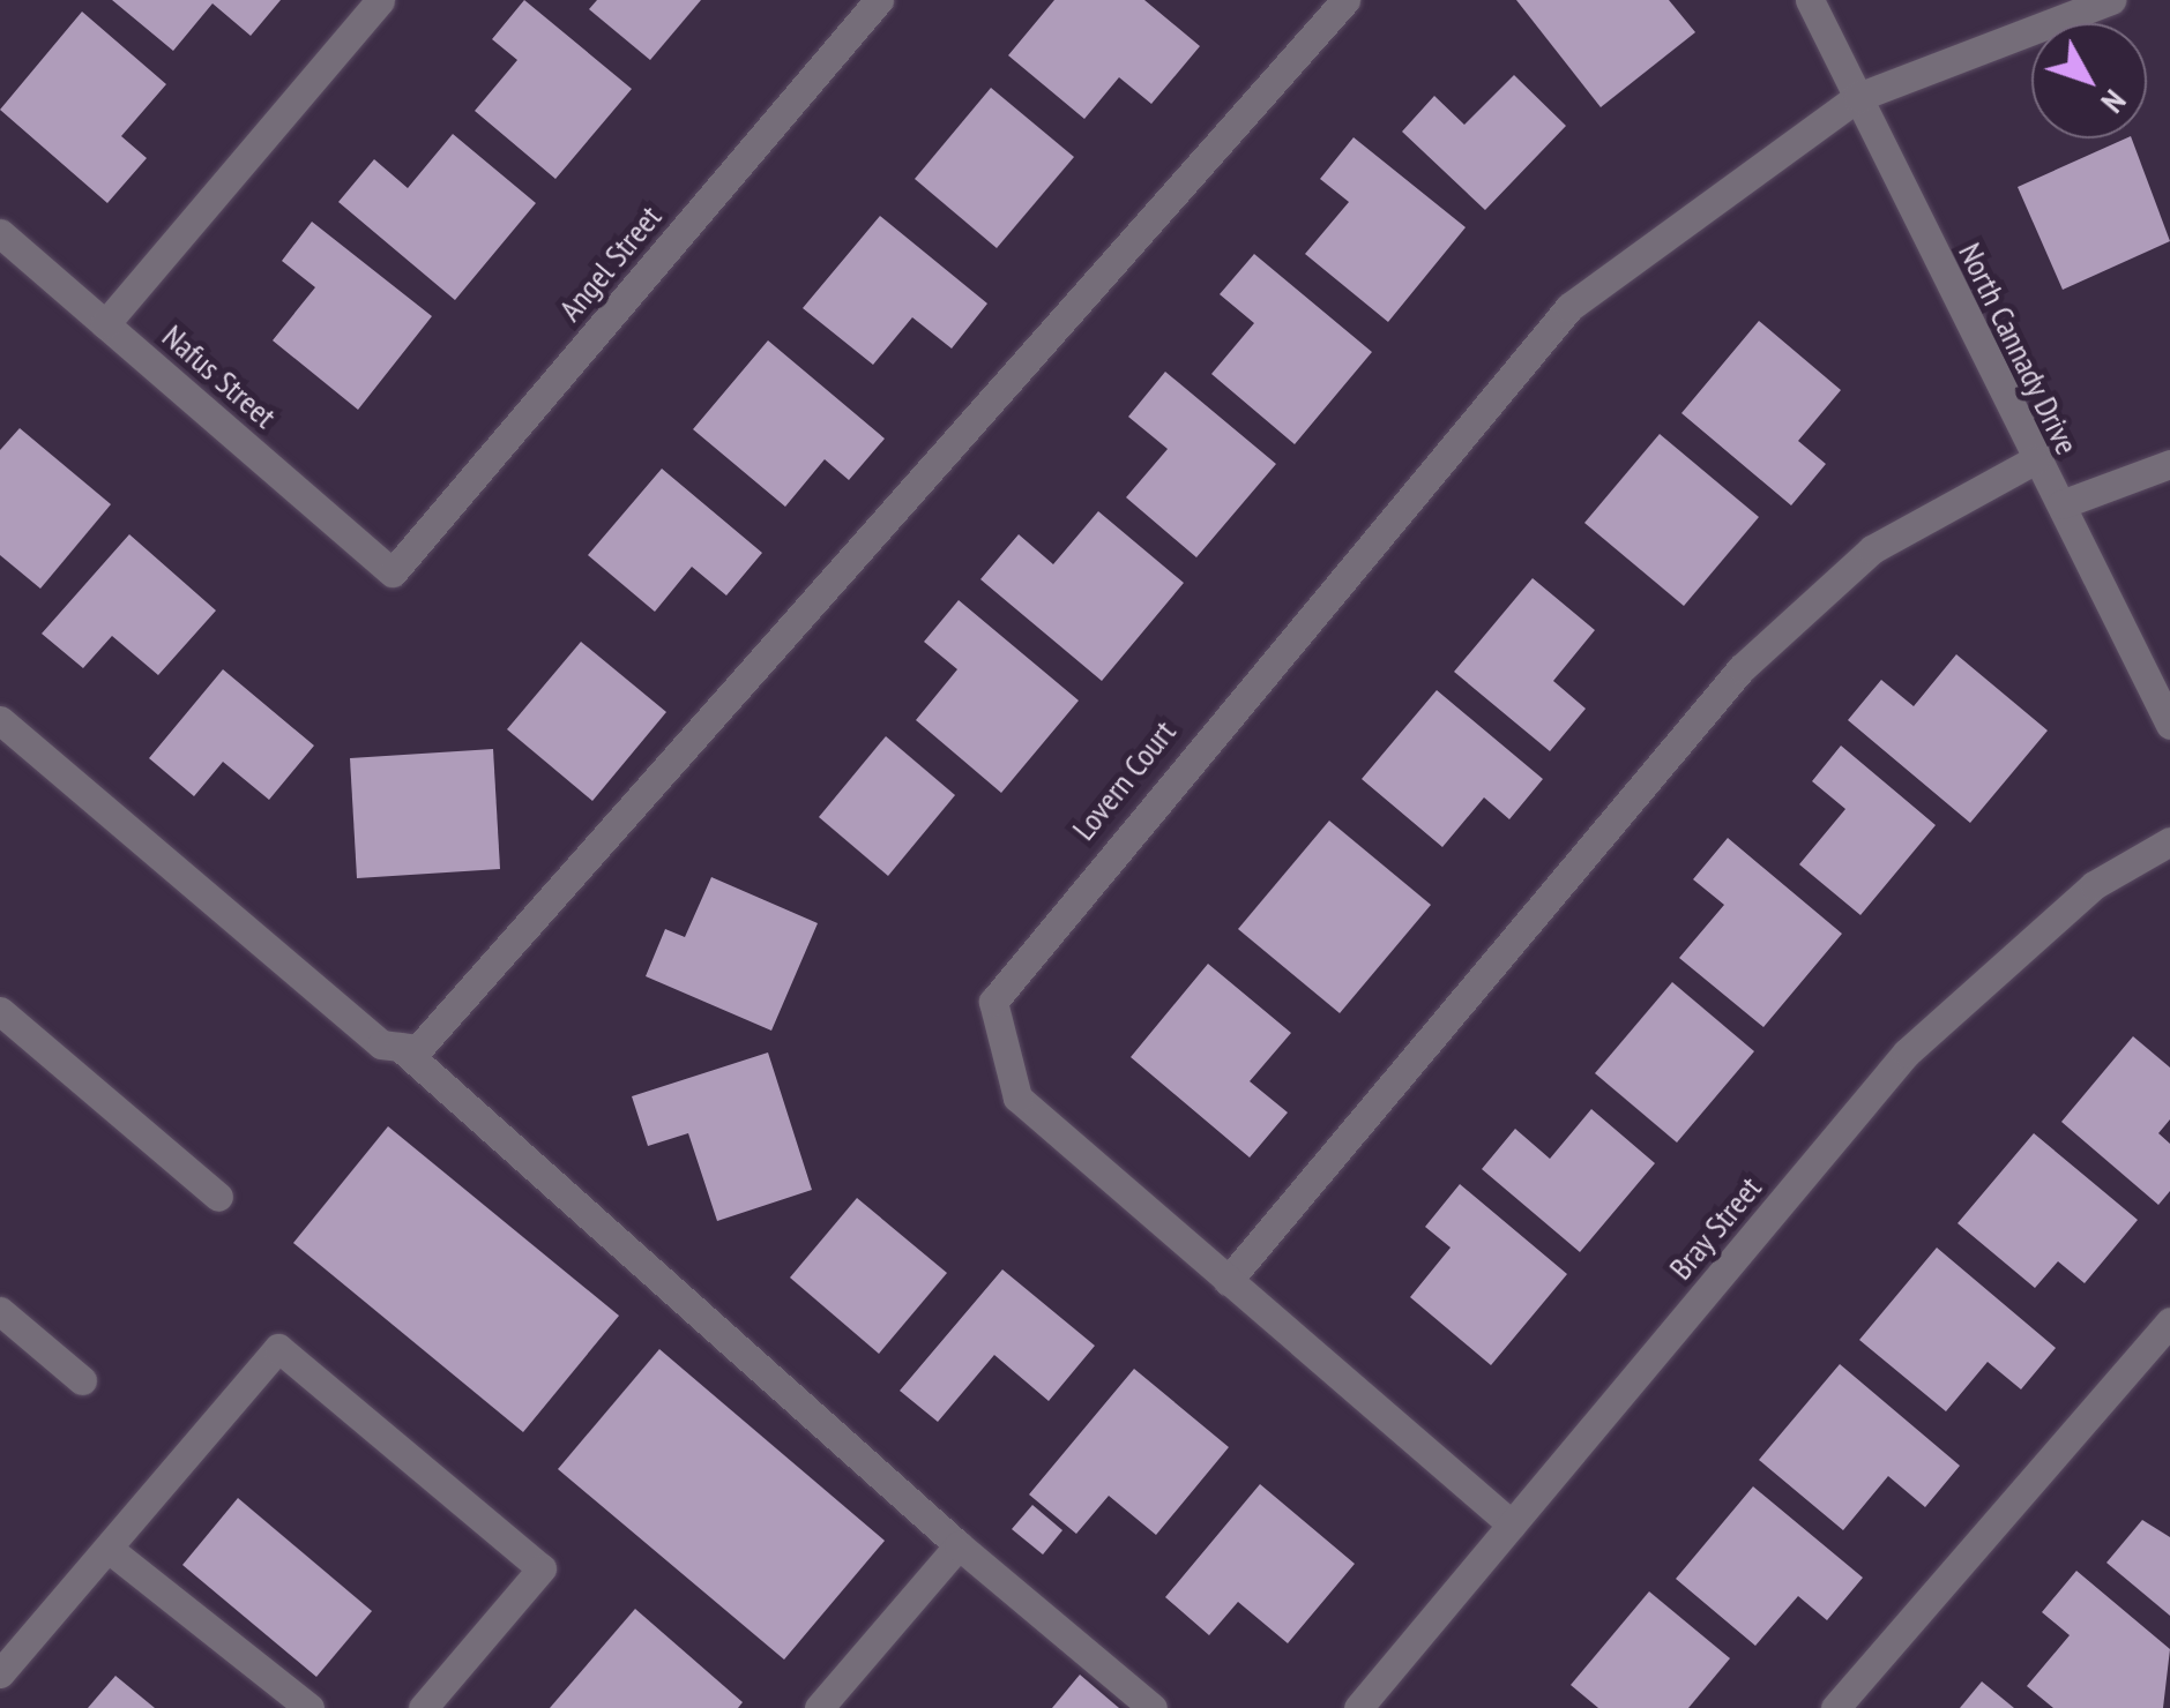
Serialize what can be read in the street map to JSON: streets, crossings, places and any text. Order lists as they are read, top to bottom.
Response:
{
  "streets": {
    "street": [
      "Angel Street",
      "North Cannady Drive",
      "Nafus Street",
      "Lovern Court",
      "Bray Street"
    ]
  },
  "crossings": [
    ["Angel Street", "Nafus Street"],
    ["North Cannady Drive", "Lovern Court"],
    ["Lovern Court", "Bray Street"]
  ],
  "north": "bottom right"
}
